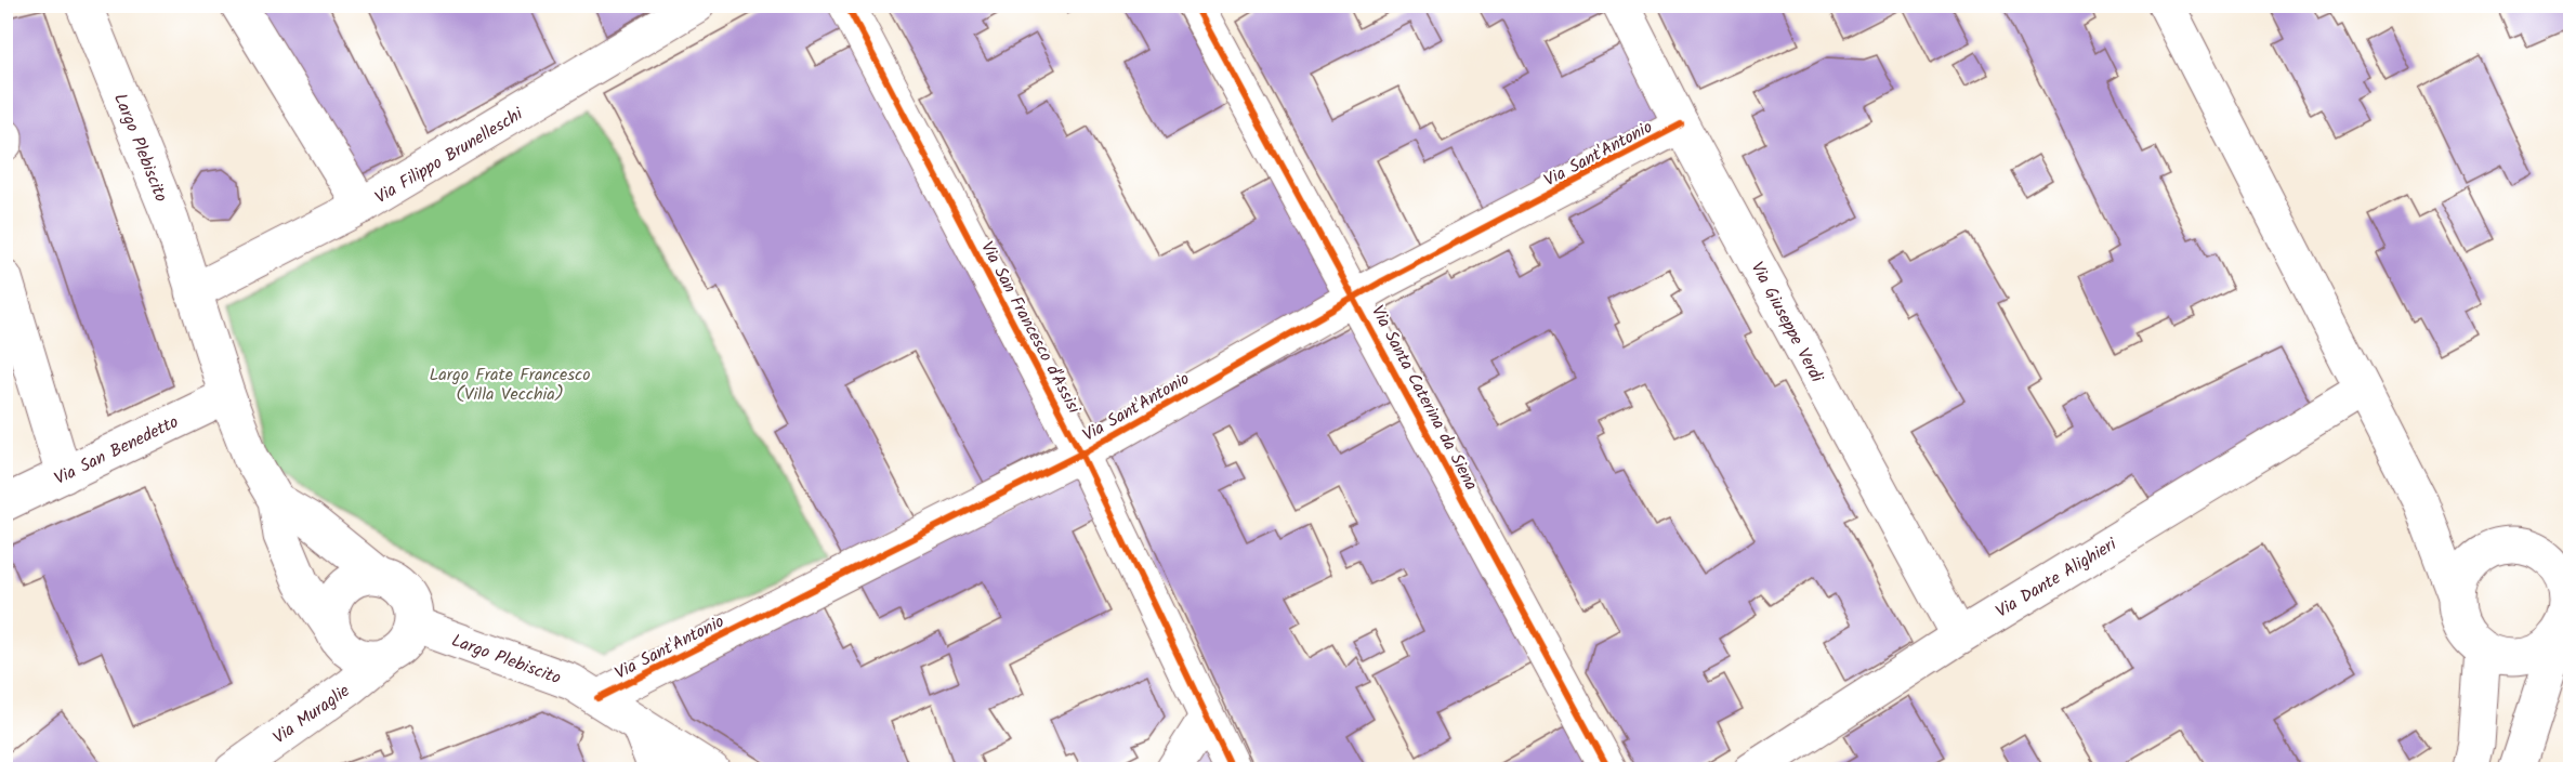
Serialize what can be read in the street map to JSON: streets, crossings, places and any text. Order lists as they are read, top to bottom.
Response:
{
  "streets": {
    "street": [
      "Largo Plebiscito",
      "Via Sant'Antonio",
      "Via Filippo Brunelleschi",
      "Via Giuseppe Verdi",
      "Via San Francesco d'Assisi",
      "Via Santa Caterina da Siena",
      "Via San Benedetto",
      "Via Dante Alighieri",
      "Via Muraglie"
    ]
  },
  "crossings": [
    ["Largo Plebiscito", "Via Sant'Antonio"],
    ["Largo Plebiscito", "Via Filippo Brunelleschi"],
    ["Largo Plebiscito", "Via San Benedetto"],
    ["Largo Plebiscito", "Via Muraglie"],
    ["Via Sant'Antonio", "Via Giuseppe Verdi"],
    ["Via Sant'Antonio", "Via San Francesco d'Assisi"],
    ["Via Sant'Antonio", "Via Santa Caterina da Siena"],
    ["Via Giuseppe Verdi", "Via Dante Alighieri"]
  ],
  "parks": ["Largo Frate Francesco (Villa Vecchia)"]
}
